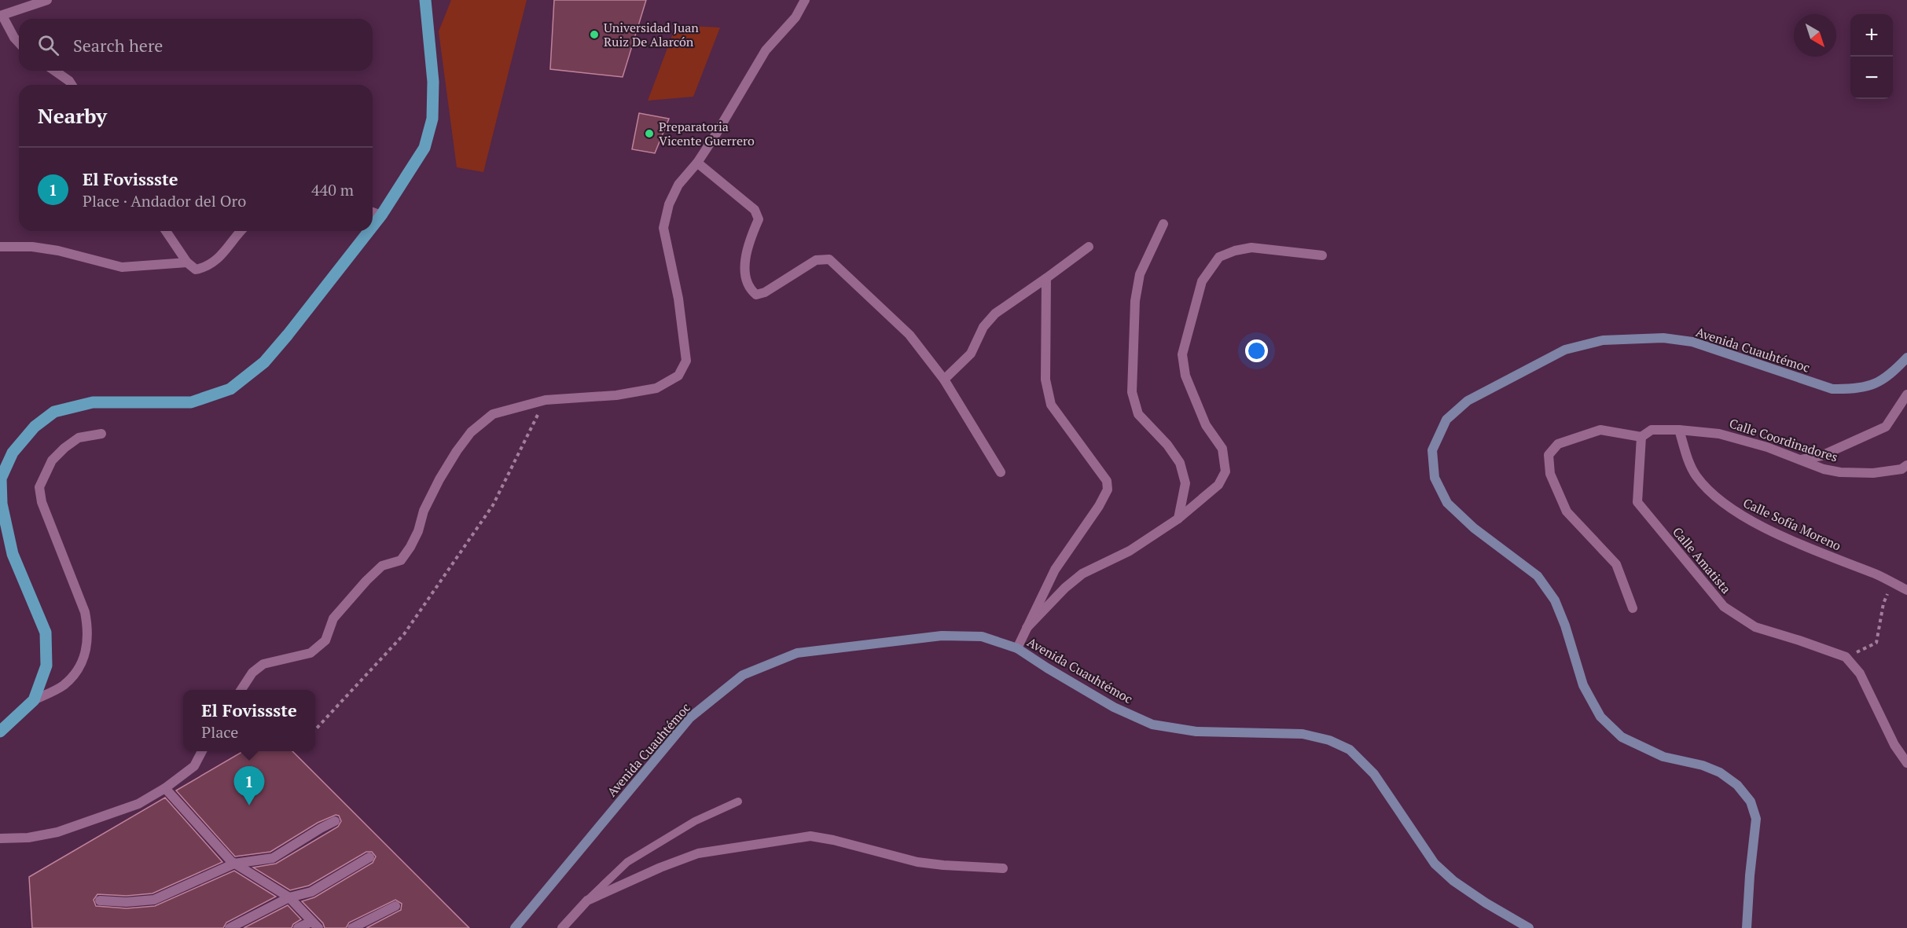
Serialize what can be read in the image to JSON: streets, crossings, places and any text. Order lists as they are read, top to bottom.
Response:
{
  "streets": {
    "main road": ["Avenida Cuauhtémoc"],
    "street": ["Calle Coordinadores", "Calle Sofía Moreno", "Calle Amatista"]
  },
  "crossings": [
    ["Calle Coordinadores", "Calle Sofía Moreno"]
  ],
  "places": ["Universidad Juan Ruiz De Alarcón", "Preparatoria Vicente Guerrero"],
  "north": "bottom right",
  "page": {
    "map_buttons": ["+", "−"],
    "search": "Search here",
    "heading": "Nearby",
    "list": [
      {
        "mark": "1",
        "name": "El Fovissste",
        "note": "Place · Andador del Oro",
        "value": "440 m"
      }
    ],
    "popup": ["El Fovissste", "Place"],
    "pins": "1"
  }
}
